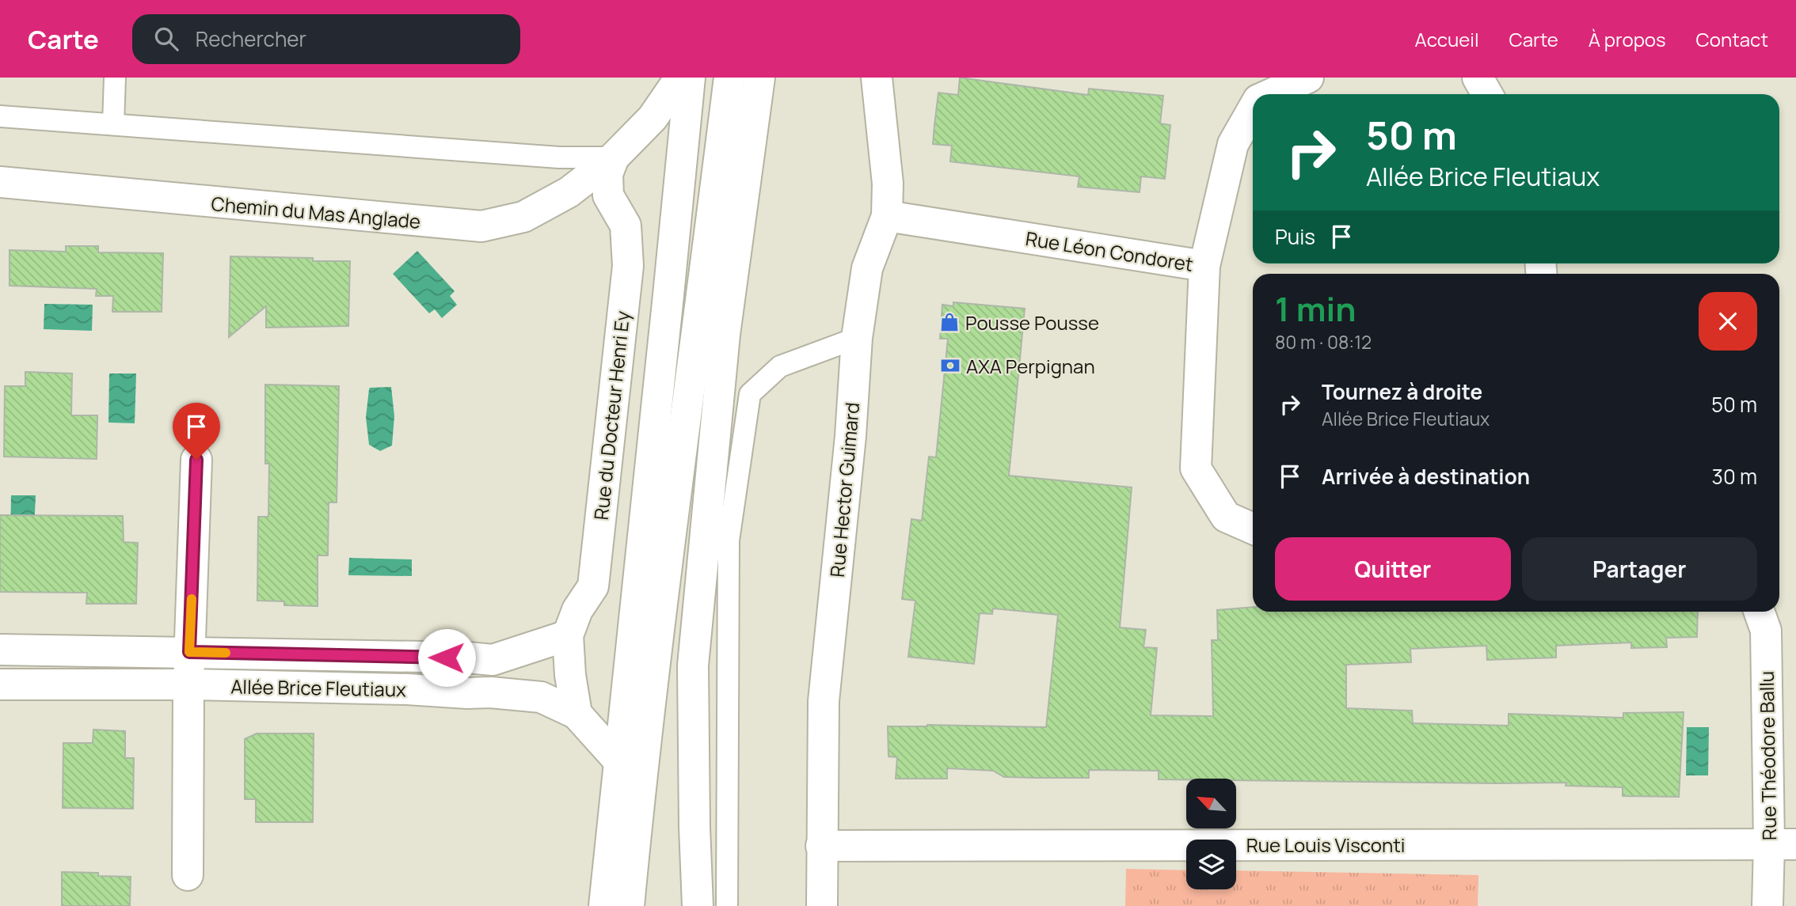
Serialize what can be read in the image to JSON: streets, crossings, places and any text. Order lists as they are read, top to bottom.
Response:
{
  "streets": {
    "street": [
      "Chemin du Mas Anglade",
      "Rue Léon Condoret",
      "Rue du Docteur Henri Ey",
      "Rue Hector Guimard",
      "Allée Brice Fleutiaux",
      "Rue Théodore Ballu",
      "Rue Louis Visconti"
    ]
  },
  "crossings": [
    ["Chemin du Mas Anglade", "Rue du Docteur Henri Ey"],
    ["Rue Léon Condoret", "Rue Hector Guimard"],
    ["Rue du Docteur Henri Ey", "Allée Brice Fleutiaux"],
    ["Rue Hector Guimard", "Rue Louis Visconti"],
    ["Rue Théodore Ballu", "Rue Louis Visconti"]
  ],
  "places": {
    "shop": ["Pousse Pousse"],
    "bank": ["AXA Perpignan"]
  },
  "north": "top left",
  "page": {
    "header": "Carte",
    "search": "Rechercher",
    "nav": [
      "Accueil",
      "Carte",
      "À propos",
      "Contact"
    ],
    "turn": ["50 m", "Allée Brice Fleutiaux"],
    "then": "Puis",
    "heading": ["1 min", "80 m · 08:12"],
    "list": [
      {
        "name": "Tournez à droite",
        "note": "Allée Brice Fleutiaux",
        "value": "50 m"
      },
      {
        "name": "Arrivée à destination",
        "value": "30 m"
      }
    ],
    "buttons": ["Quitter", "Partager"]
  }
}
